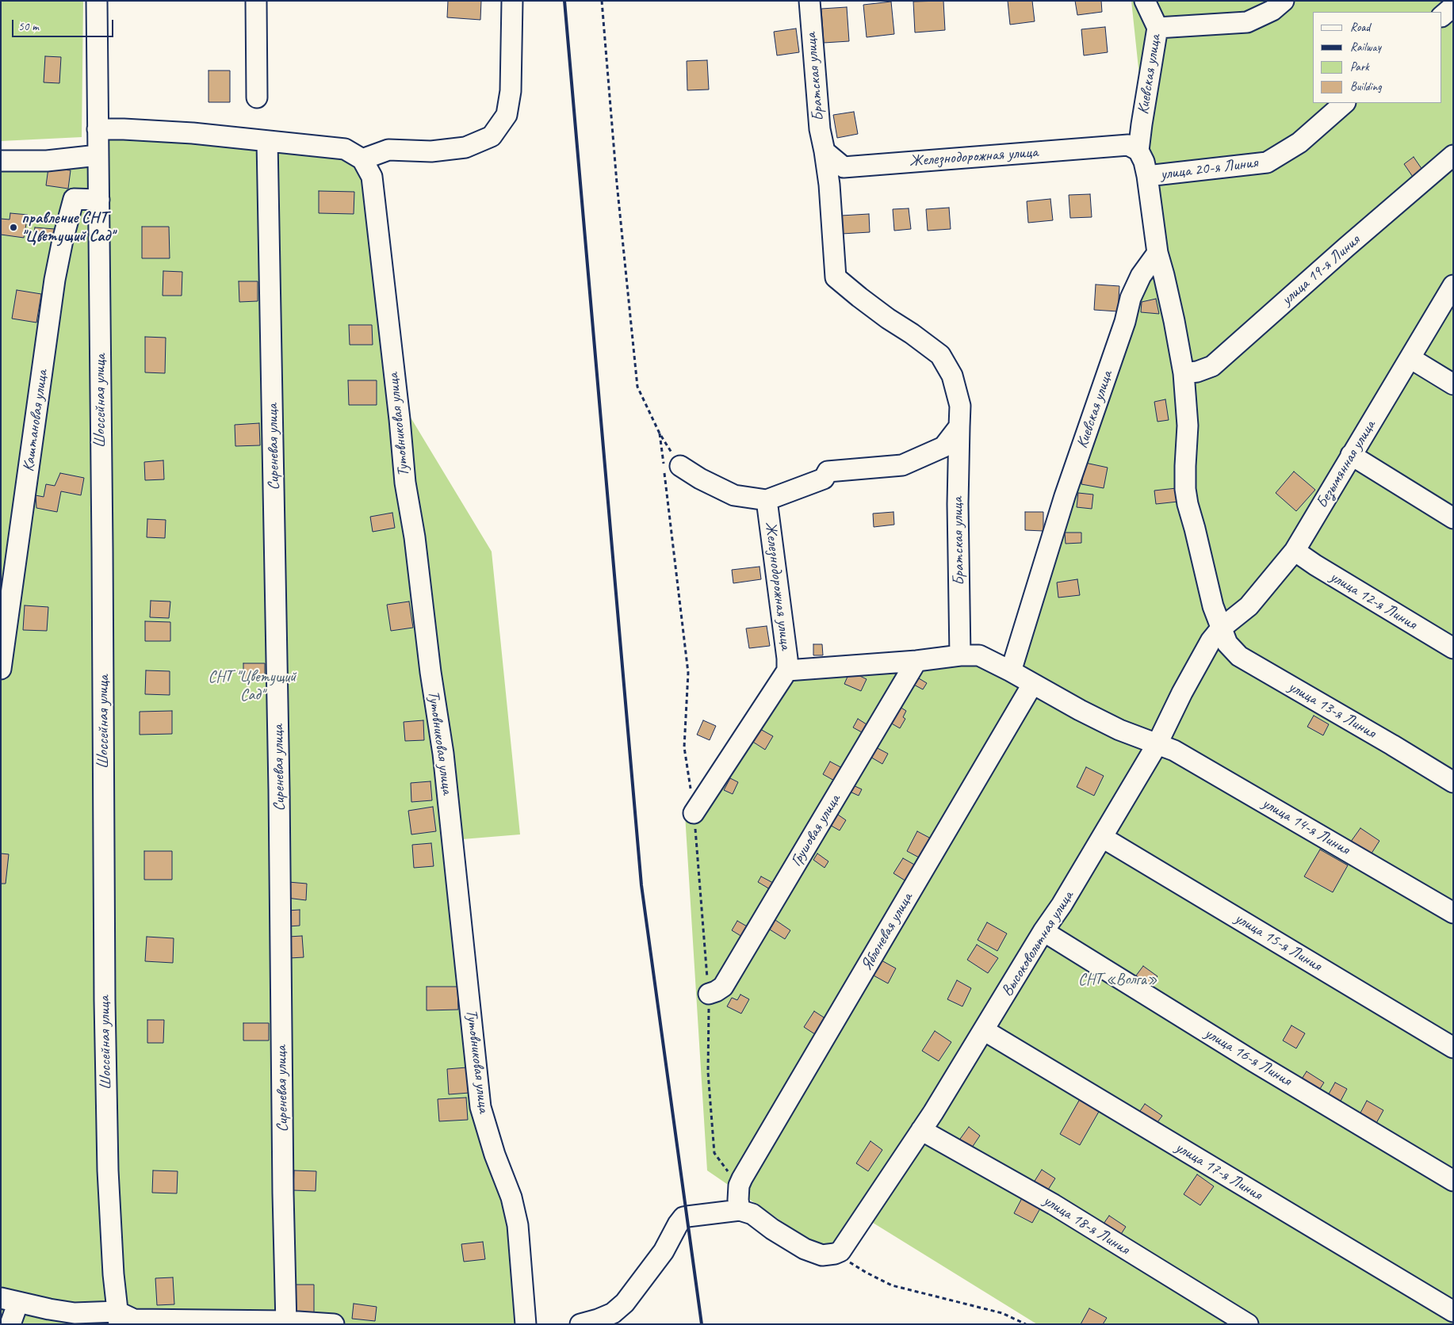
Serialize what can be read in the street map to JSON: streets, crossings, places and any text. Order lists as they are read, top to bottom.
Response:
{
  "streets": {
    "street": [
      "Киевская улица",
      "Братская улица",
      "Железнодорожная улица",
      "улица 20-я Линия",
      "улица 19-я Линия",
      "Шоссейная улица",
      "Каштановая улица",
      "Тутовниковая улица",
      "Сиреневая улица",
      "Безымянная улица",
      "улица 12-я Линия",
      "улица 13-я Линия",
      "улица 14-я Линия",
      "Грушовая улица",
      "Яблоневая улица",
      "улица 15-я Линия",
      "Высоковольтная улица",
      "улица 16-я Линия",
      "улица 17-я Линия",
      "улица 18-я Линия"
    ]
  },
  "crossings": [
    ["Киевская улица", "Железнодорожная улица"],
    ["Киевская улица", "улица 20-я Линия"],
    ["Киевская улица", "улица 13-я Линия"],
    ["Киевская улица", "улица 14-я Линия"],
    ["Братская улица", "Железнодорожная улица"],
    ["Братская улица", "улица 14-я Линия"],
    ["Железнодорожная улица", "улица 14-я Линия"],
    ["улица 19-я Линия", "улица 13-я Линия"],
    ["Шоссейная улица", "Каштановая улица"],
    ["Безымянная улица", "улица 12-я Линия"],
    ["Безымянная улица", "улица 13-я Линия"],
    ["Безымянная улица", "Высоковольтная улица"],
    ["улица 13-я Линия", "Высоковольтная улица"],
    ["улица 14-я Линия", "Грушовая улица"],
    ["улица 14-я Линия", "Яблоневая улица"],
    ["улица 14-я Линия", "Высоковольтная улица"],
    ["улица 15-я Линия", "Высоковольтная улица"],
    ["Высоковольтная улица", "улица 16-я Линия"],
    ["Высоковольтная улица", "улица 17-я Линия"],
    ["Высоковольтная улица", "улица 18-я Линия"]
  ],
  "parks": ["СНТ \"Цветущий Сад\"", "СНТ «Волга»"],
  "places": ["правление СНТ \"Цветущий Сад\""],
  "legend": [
    "Road",
    "Railway",
    "Park",
    "Building"
  ],
  "scale_bar": "50 m"
}
